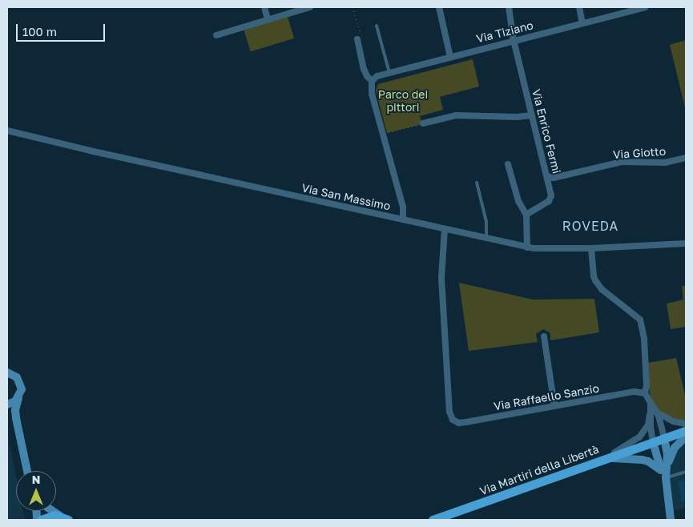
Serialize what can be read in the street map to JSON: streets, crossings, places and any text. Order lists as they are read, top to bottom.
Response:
{
  "streets": {
    "main road": ["Via Martiri della Libertà"],
    "street": [
      "Via Tiziano",
      "Via Enrico Fermi",
      "Via Giotto",
      "Via San Massimo",
      "Via Raffaello Sanzio"
    ]
  },
  "crossings": [
    ["Via Tiziano", "Via Enrico Fermi"],
    ["Via Enrico Fermi", "Via Giotto"],
    ["Via San Massimo", "Via Raffaello Sanzio"]
  ],
  "districts": ["ROVEDA"],
  "parks": ["Parco dei pittori"],
  "scale_bar": "100 m",
  "north": "top"
}
